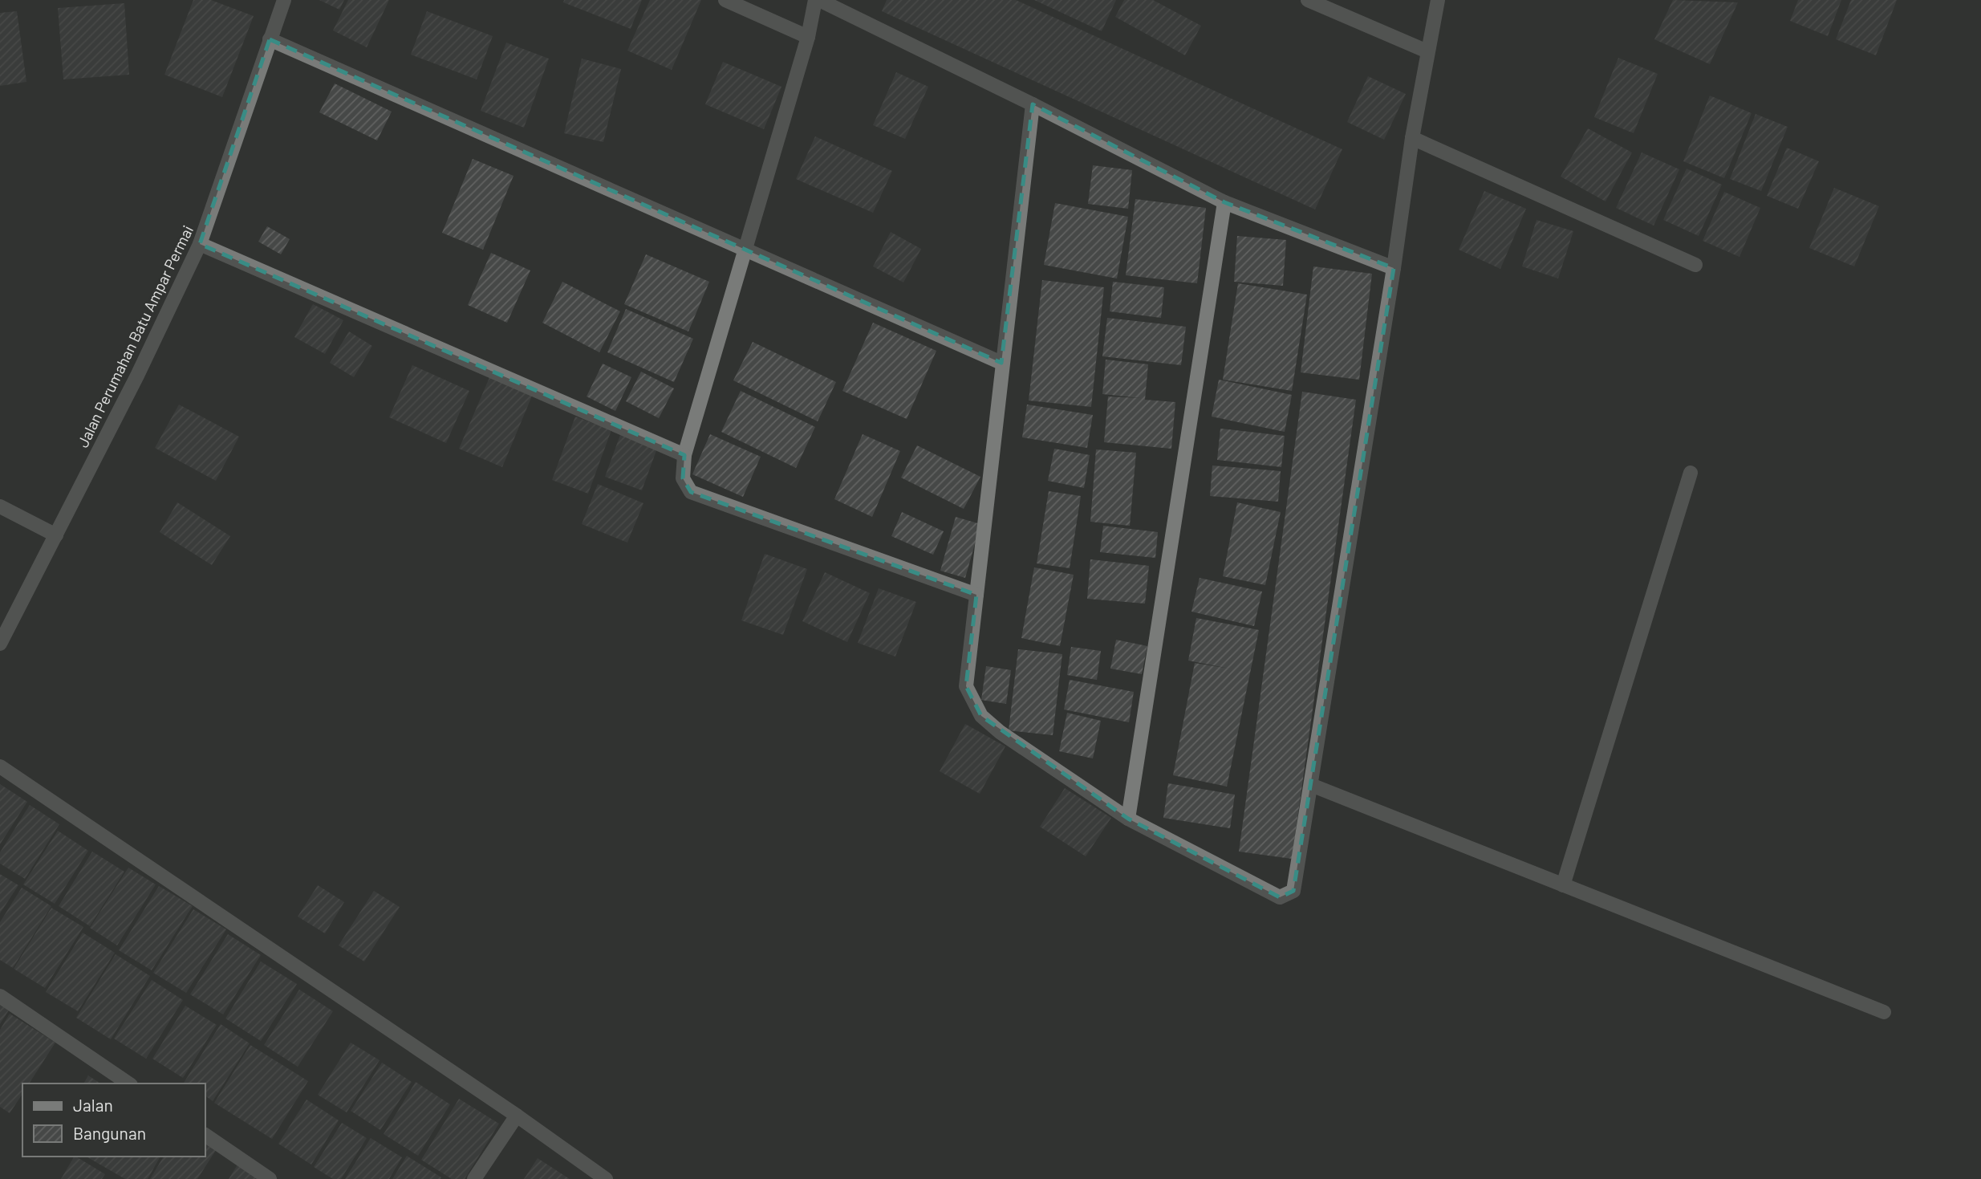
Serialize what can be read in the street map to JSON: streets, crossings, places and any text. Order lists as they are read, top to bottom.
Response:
{
  "streets": {
    "street": ["Jalan Perumahan Batu Ampar Permai"]
  },
  "legend": ["Jalan", "Bangunan"]
}
